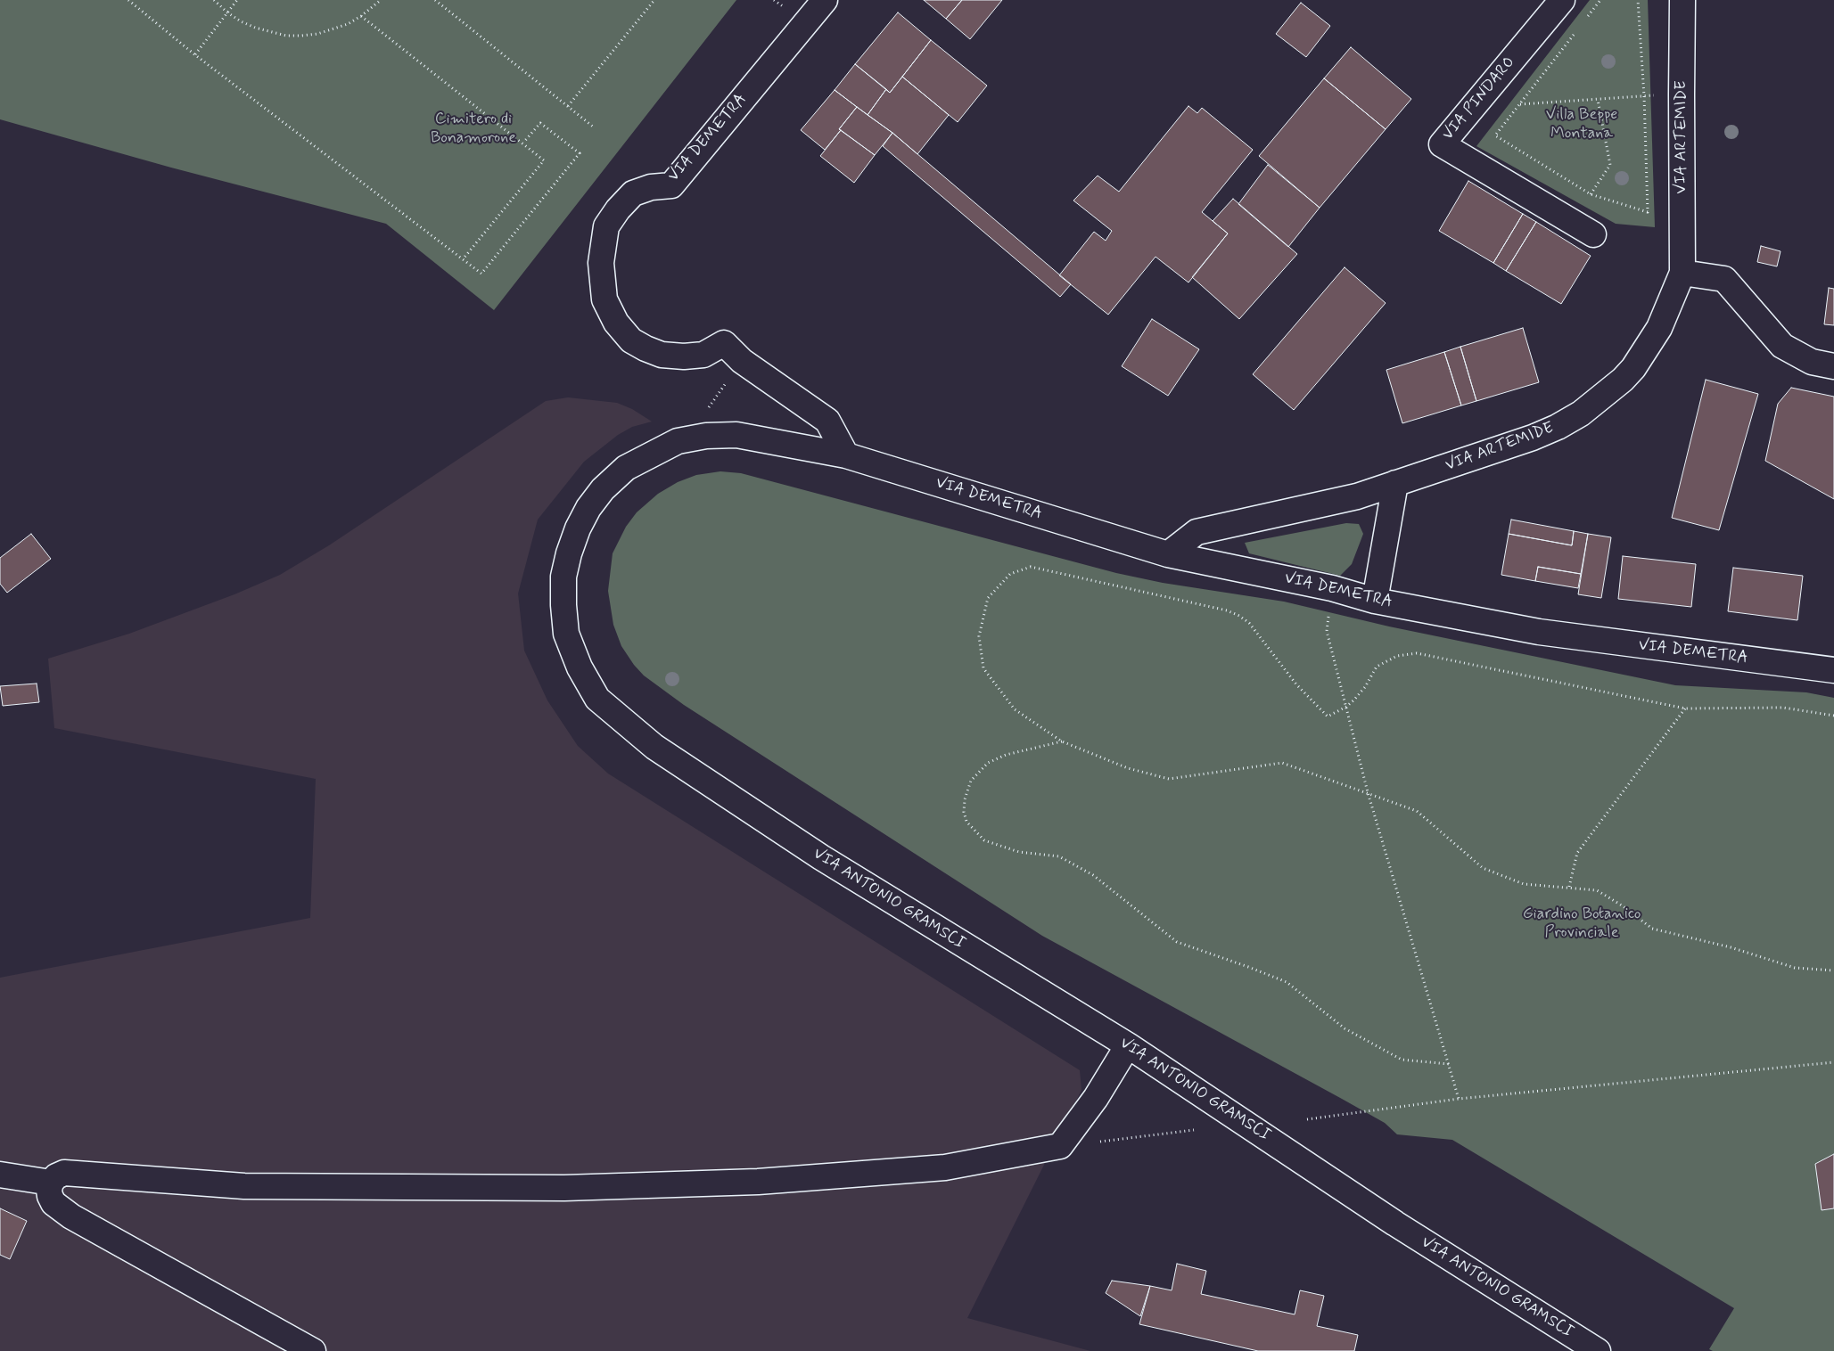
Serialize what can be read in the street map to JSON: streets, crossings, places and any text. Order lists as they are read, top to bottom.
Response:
{
  "streets": {
    "street": [
      "VIA PINDARO",
      "VIA ARTEMIDE",
      "VIA DEMETRA",
      "VIA ANTONIO GRAMSCI"
    ]
  },
  "crossings": [
    ["VIA ARTEMIDE", "VIA DEMETRA"],
    ["VIA DEMETRA", "VIA ANTONIO GRAMSCI"]
  ],
  "parks": ["Villa Beppe Montana", "Cimitero di Bonamorone", "Giardino Botanico Provinciale"]
}
